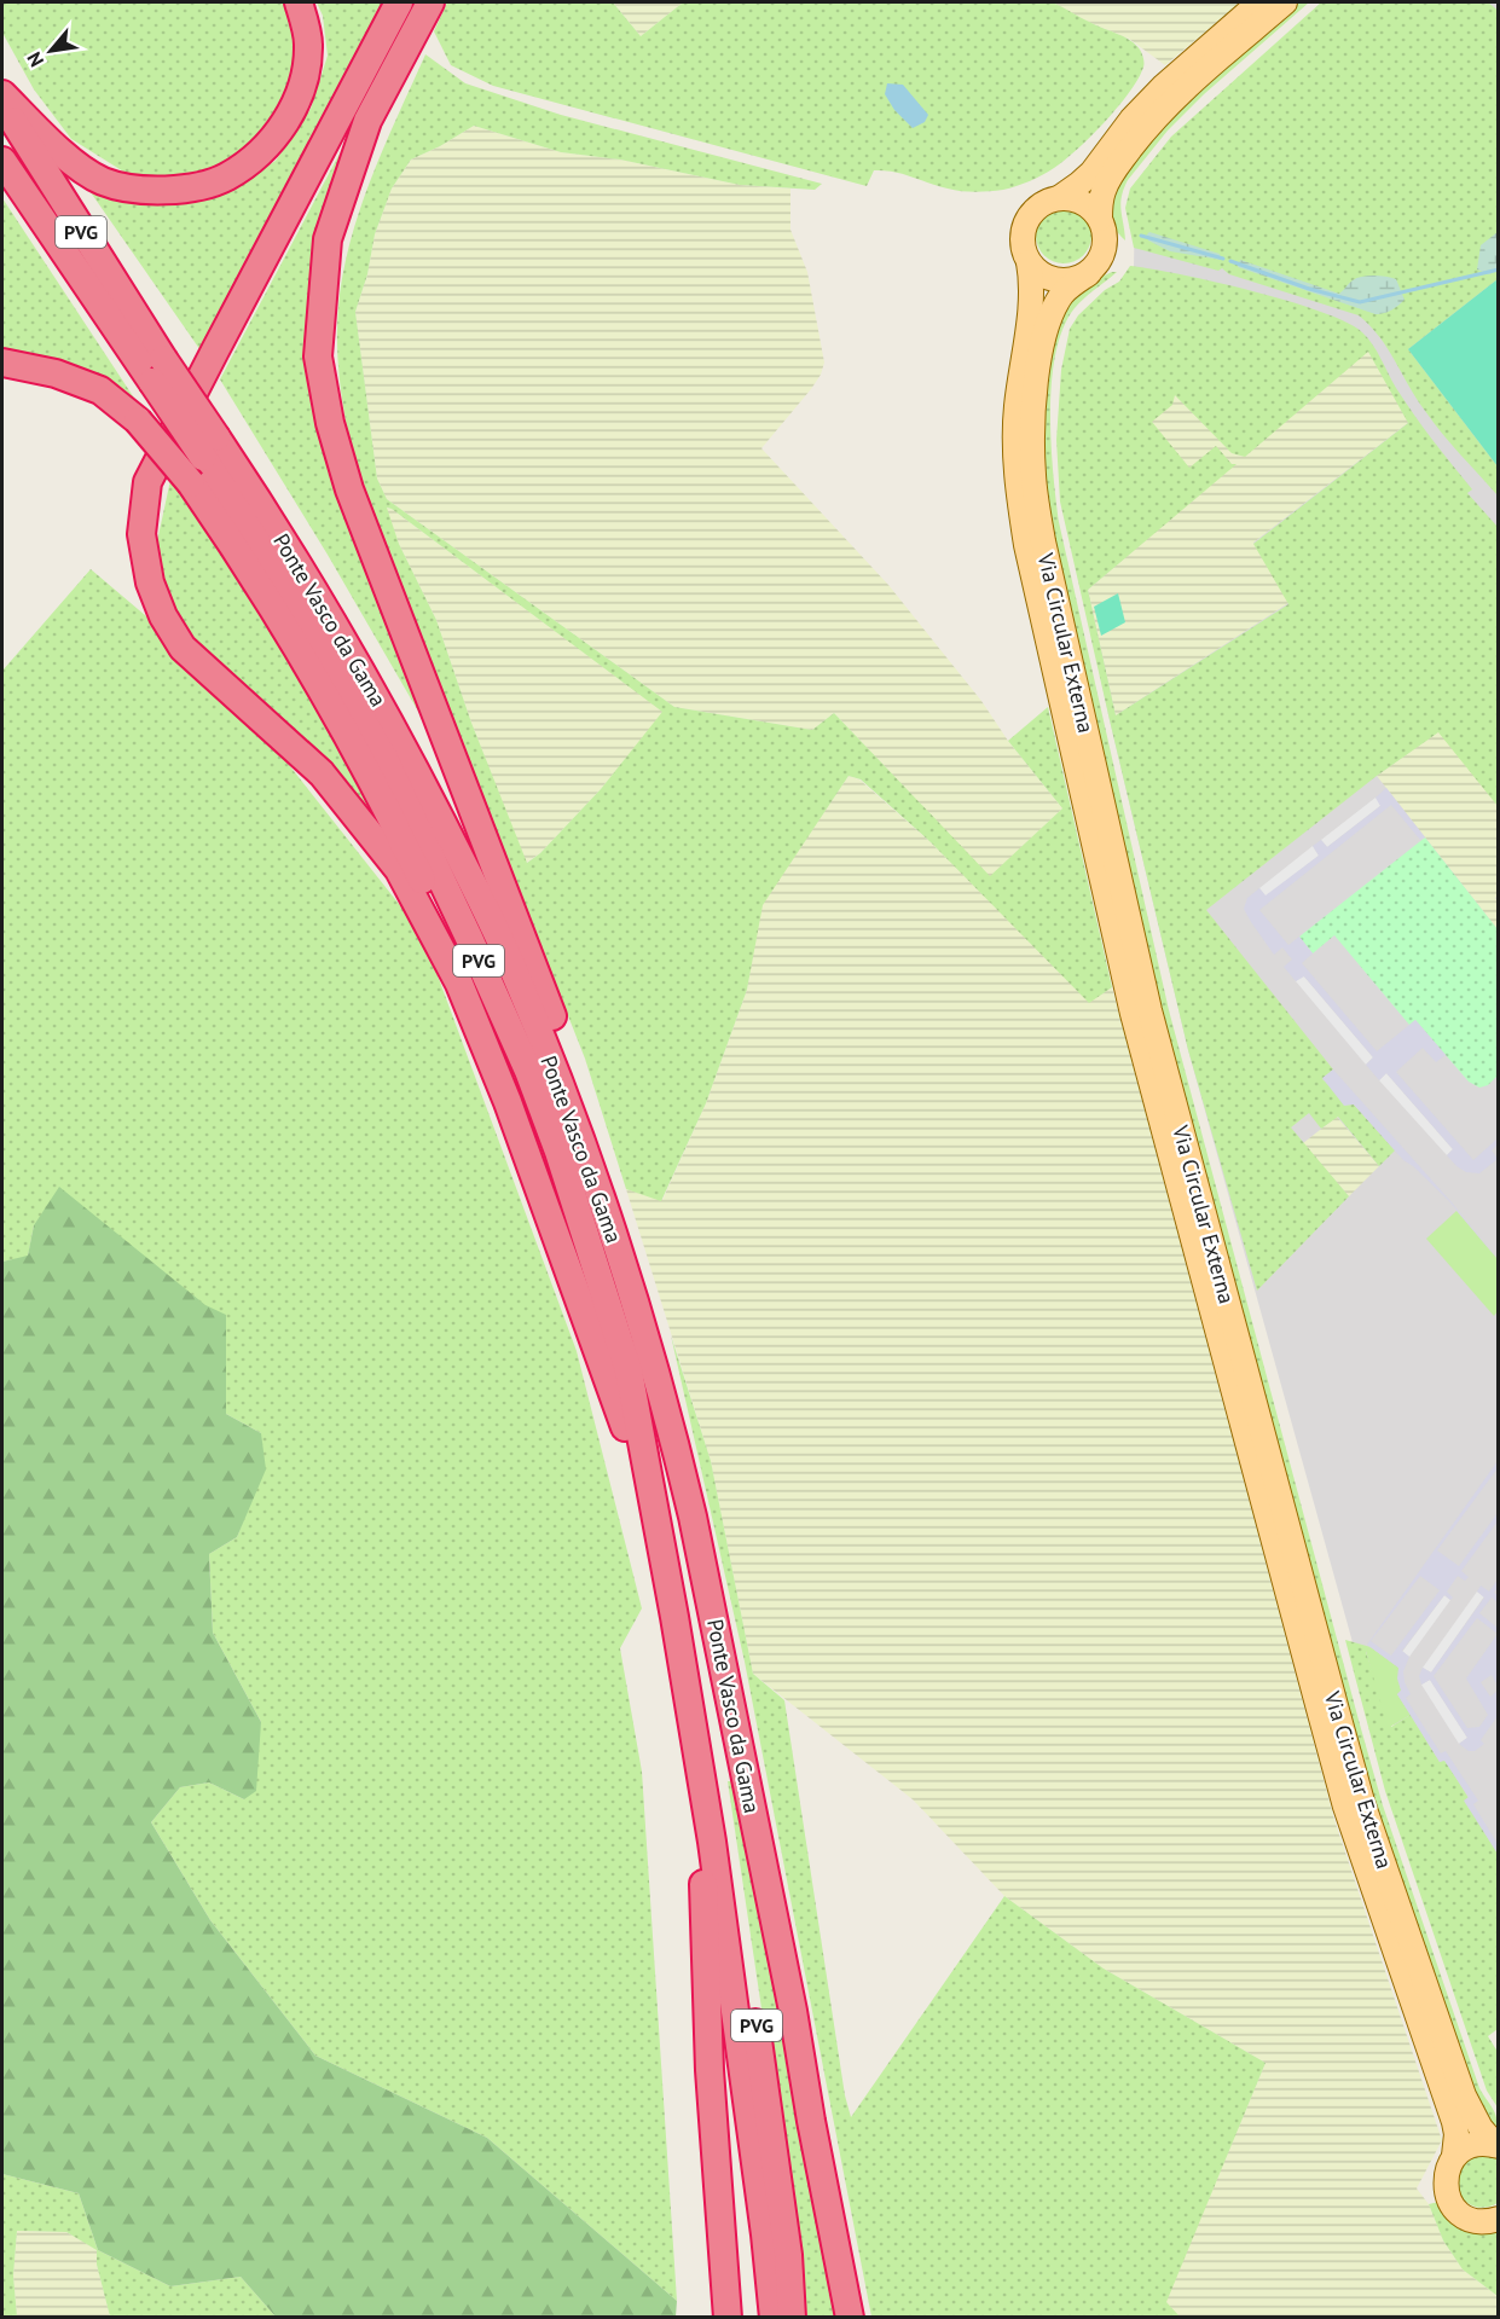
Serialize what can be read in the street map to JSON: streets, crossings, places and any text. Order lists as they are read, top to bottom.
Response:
{
  "streets": {
    "highway": ["PVG", "Ponte Vasco da Gama"],
    "main road": ["Via Circular Externa"]
  },
  "north": "bottom left"
}
